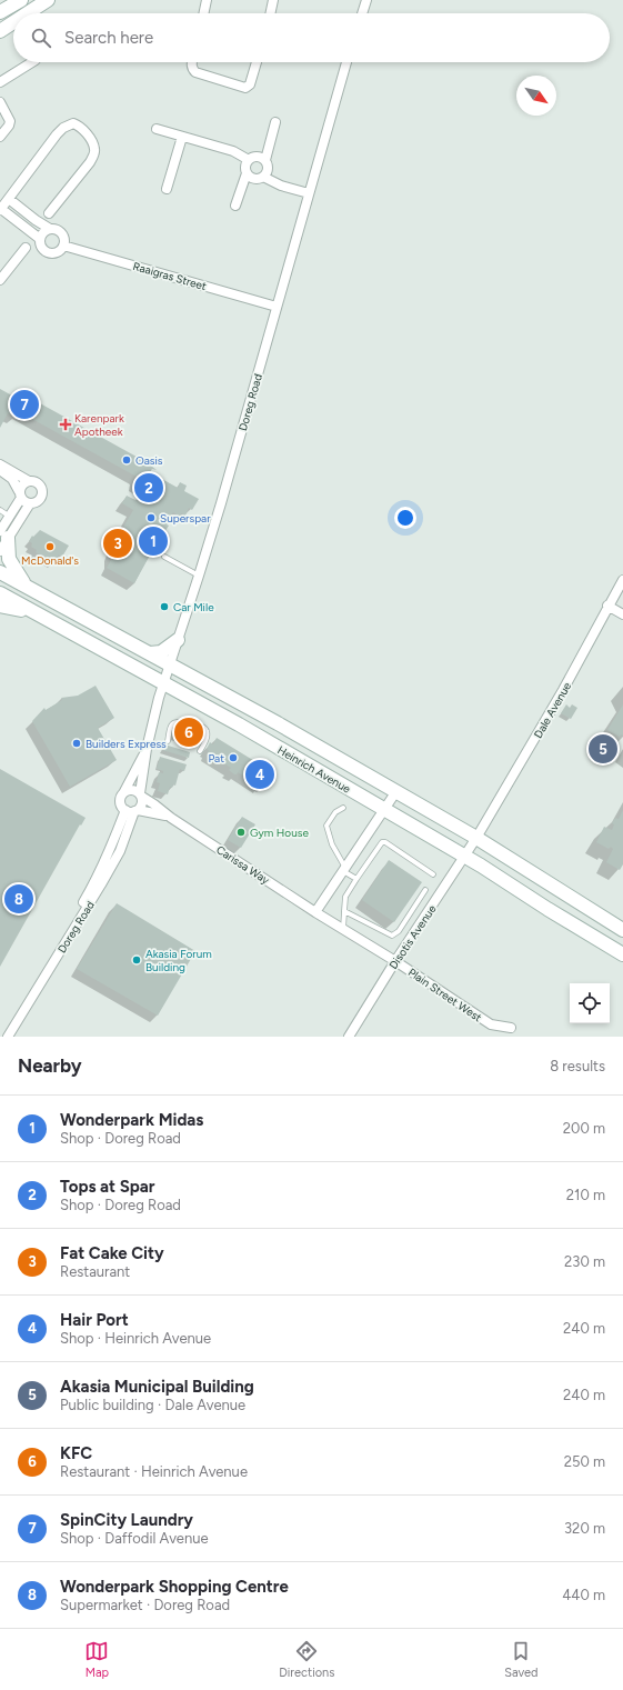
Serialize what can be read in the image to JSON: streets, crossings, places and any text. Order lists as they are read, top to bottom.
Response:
{
  "streets": {
    "street": [
      "Raaigras Street",
      "Doreg Road",
      "Dale Avenue",
      "Heinrich Avenue",
      "Carissa Way",
      "Disotis Avenue",
      "Plain Street West"
    ]
  },
  "crossings": [
    ["Raaigras Street", "Doreg Road"],
    ["Doreg Road", "Heinrich Avenue"],
    ["Doreg Road", "Carissa Way"],
    ["Dale Avenue", "Heinrich Avenue"],
    ["Dale Avenue", "Disotis Avenue"],
    ["Heinrich Avenue", "Disotis Avenue"],
    ["Carissa Way", "Plain Street West"],
    ["Disotis Avenue", "Plain Street West"]
  ],
  "places": {
    "health": ["Karenpark Apotheek"],
    "other": [
      "Oasis",
      "Superspar",
      "McDonald's",
      "Car Mile",
      "Builders Express",
      "Pat",
      "Gym House",
      "Akasia Forum Building"
    ]
  },
  "north": "bottom right",
  "page": {
    "search": "Search here",
    "pins": [
      "7",
      "2",
      "1",
      "3",
      "6",
      "5",
      "4",
      "8"
    ],
    "heading": ["Nearby", "8 results"],
    "list": [
      {
        "mark": "1",
        "name": "Wonderpark Midas",
        "note": "Shop · Doreg Road",
        "value": "200 m"
      },
      {
        "mark": "2",
        "name": "Tops at Spar",
        "note": "Shop · Doreg Road",
        "value": "210 m"
      },
      {
        "mark": "3",
        "name": "Fat Cake City",
        "note": "Restaurant",
        "value": "230 m"
      },
      {
        "mark": "4",
        "name": "Hair Port",
        "note": "Shop · Heinrich Avenue",
        "value": "240 m"
      },
      {
        "mark": "5",
        "name": "Akasia Municipal Building",
        "note": "Public building · Dale Avenue",
        "value": "240 m"
      },
      {
        "mark": "6",
        "name": "KFC",
        "note": "Restaurant · Heinrich Avenue",
        "value": "250 m"
      },
      {
        "mark": "7",
        "name": "SpinCity Laundry",
        "note": "Shop · Daffodil Avenue",
        "value": "320 m"
      },
      {
        "mark": "8",
        "name": "Wonderpark Shopping Centre",
        "note": "Supermarket · Doreg Road",
        "value": "440 m"
      }
    ],
    "nav": ["Map", "Directions", "Saved"]
  }
}
